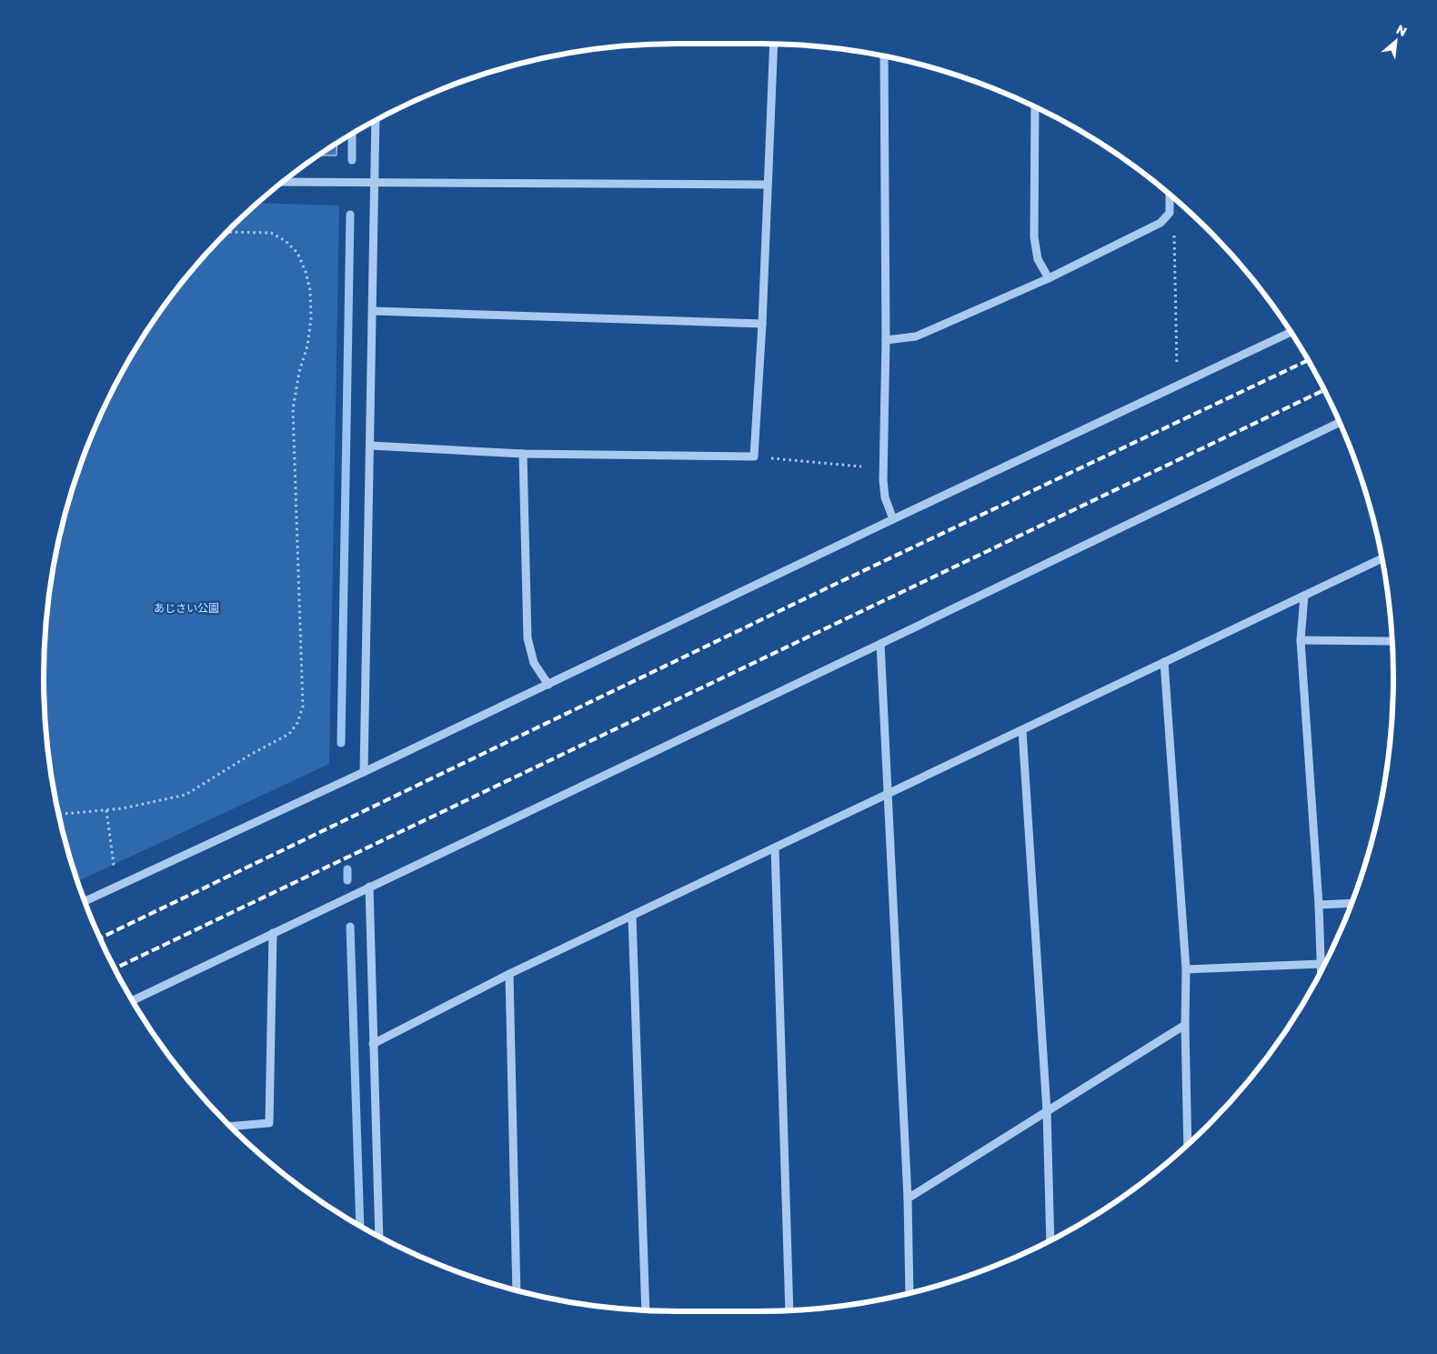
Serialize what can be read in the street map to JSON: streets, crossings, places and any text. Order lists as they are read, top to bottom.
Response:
{
  "parks": ["あじさい公園"],
  "north": "top right"
}
